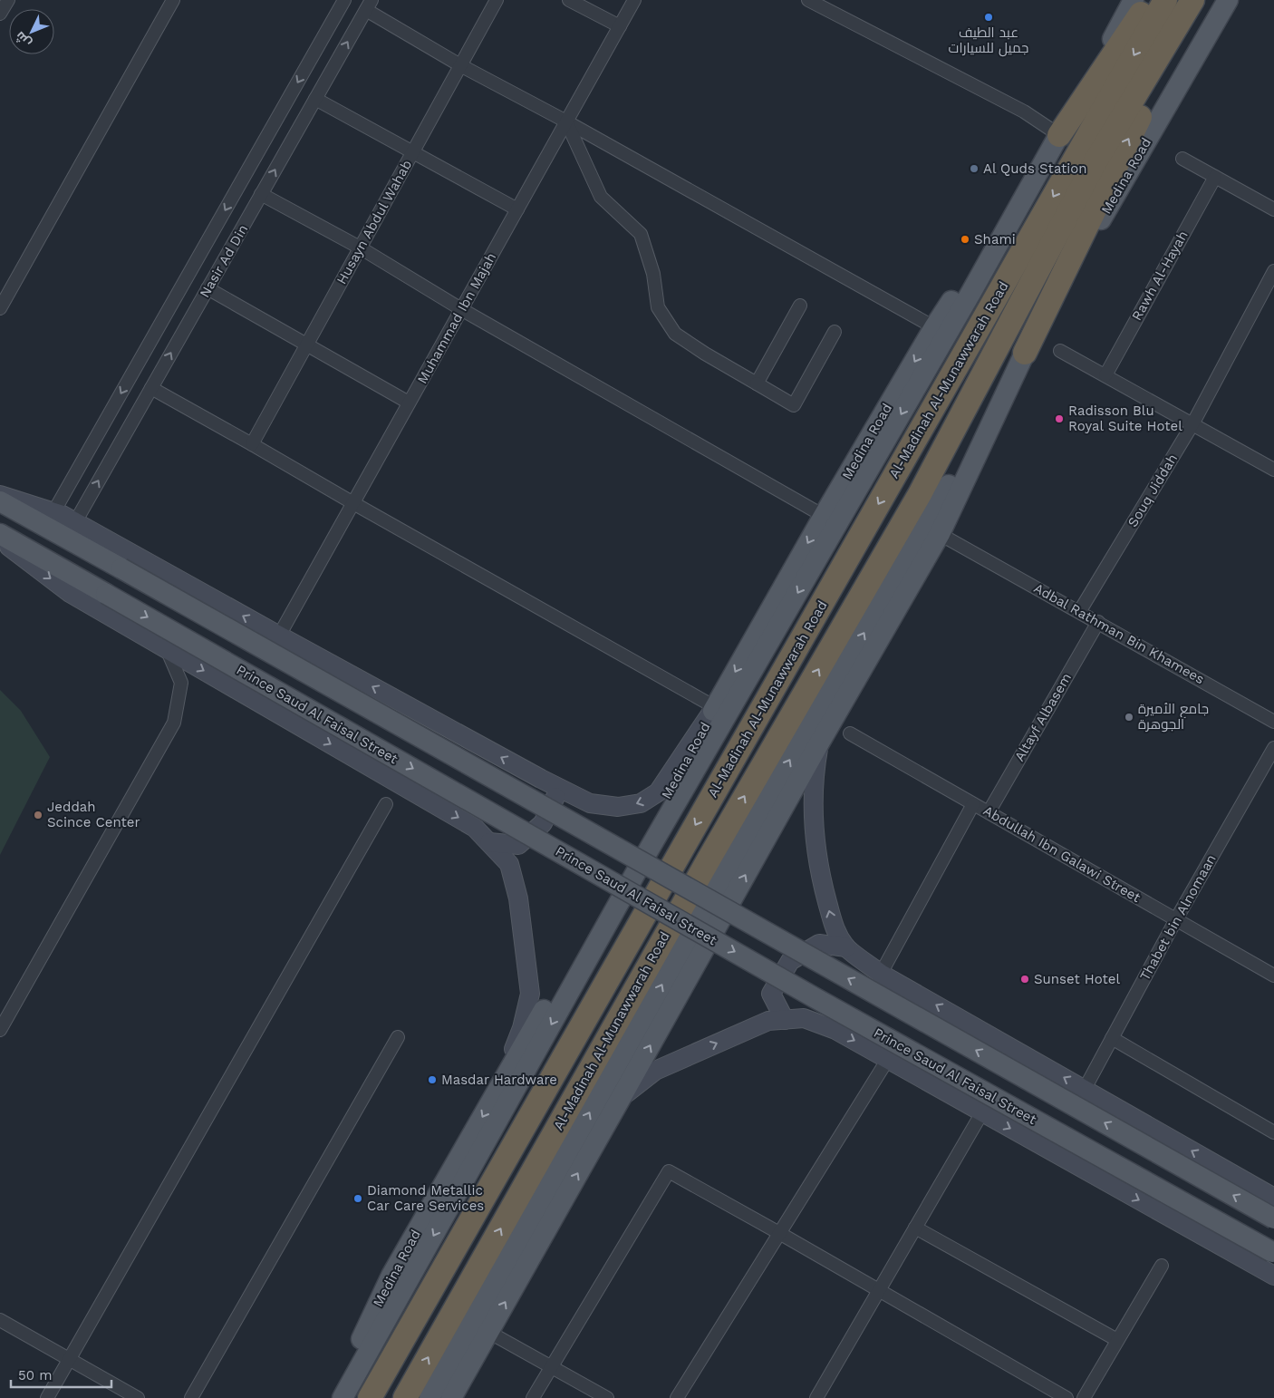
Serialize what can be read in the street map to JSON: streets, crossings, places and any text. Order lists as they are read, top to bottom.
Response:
{
  "streets": {
    "highway": ["Al-Madinah Al-Munawwarah Road"],
    "main road": ["Medina Road", "Prince Saud Al Faisal Street"],
    "street": [
      "Husayn Abdul Wahab",
      "Nasir Ad Din",
      "Rawh Al-Hayah",
      "Muhammad Ibn Majah",
      "Souq Jiddah",
      "Adbal Rathman Bin Khamees",
      "Altayf Albasem",
      "Abdullah Ibn Galawi Street",
      "Thabet bin Alnomaan"
    ]
  },
  "crossings": [
    ["Medina Road", "Adbal Rathman Bin Khamees"],
    ["Medina Road", "Prince Saud Al Faisal Street"],
    ["Souq Jiddah", "Adbal Rathman Bin Khamees"],
    ["Adbal Rathman Bin Khamees", "Altayf Albasem"],
    ["Altayf Albasem", "Abdullah Ibn Galawi Street"],
    ["Abdullah Ibn Galawi Street", "Thabet bin Alnomaan"]
  ],
  "places": [
    "عبد الطيف جميل للسيارات",
    "Al Quds Station",
    "Shami",
    "Radisson Blu Royal Suite Hotel",
    "جامع الأميرة الجوهرة",
    "Jeddah Scince Center",
    "Sunset Hotel",
    "Masdar Hardware",
    "Diamond Metallic Car Care Services"
  ],
  "scale_bar": "50 m",
  "north": "bottom left"
}
